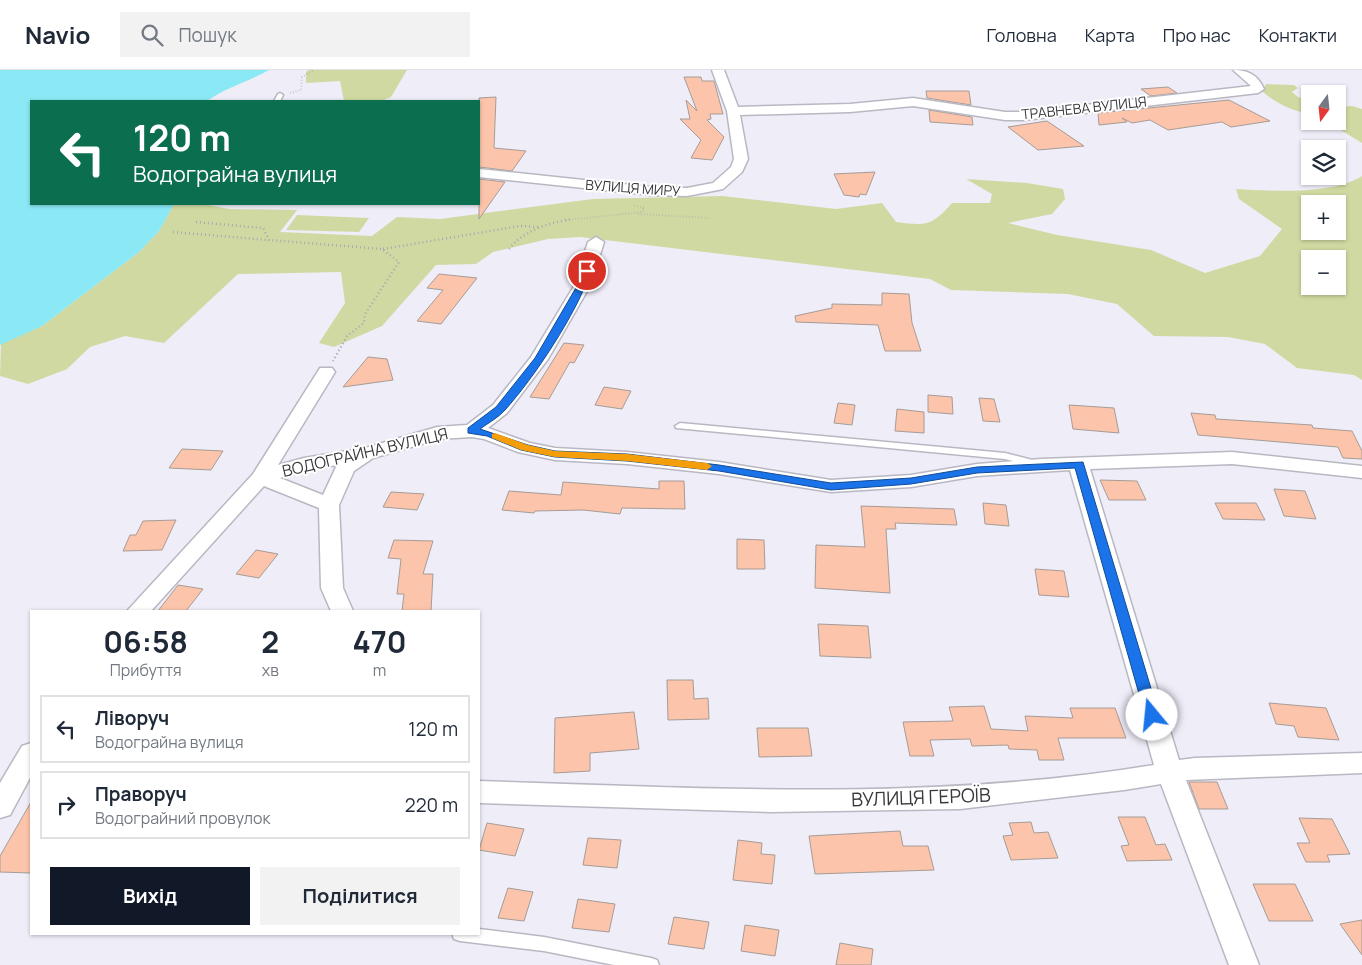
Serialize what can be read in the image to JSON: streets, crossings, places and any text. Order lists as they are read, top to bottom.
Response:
{
  "streets": {
    "street": [
      "ТРАВНЕВА ВУЛИЦЯ",
      "ВУЛИЦЯ МИРУ",
      "ВОДОГРАЙНА ВУЛИЦЯ",
      "ВУЛИЦЯ ГЕРОЇВ"
    ]
  },
  "crossings": [
    ["ТРАВНЕВА ВУЛИЦЯ", "ВУЛИЦЯ МИРУ"]
  ],
  "north": "bottom",
  "page": {
    "header": "Navio",
    "search": "Пошук",
    "nav": [
      "Головна",
      "Карта",
      "Про нас",
      "Контакти"
    ],
    "map_buttons": ["+", "−"],
    "turn": ["120 m", "Водограйна вулиця"],
    "eta": [
      "06:58",
      "Прибуття",
      "2",
      "хв",
      "470",
      "m"
    ],
    "list": [
      {
        "name": "Ліворуч",
        "note": "Водограйна вулиця",
        "value": "120 m"
      },
      {
        "name": "Праворуч",
        "note": "Водограйний провулок",
        "value": "220 m"
      }
    ],
    "buttons": ["Вихід", "Поділитися"]
  }
}
